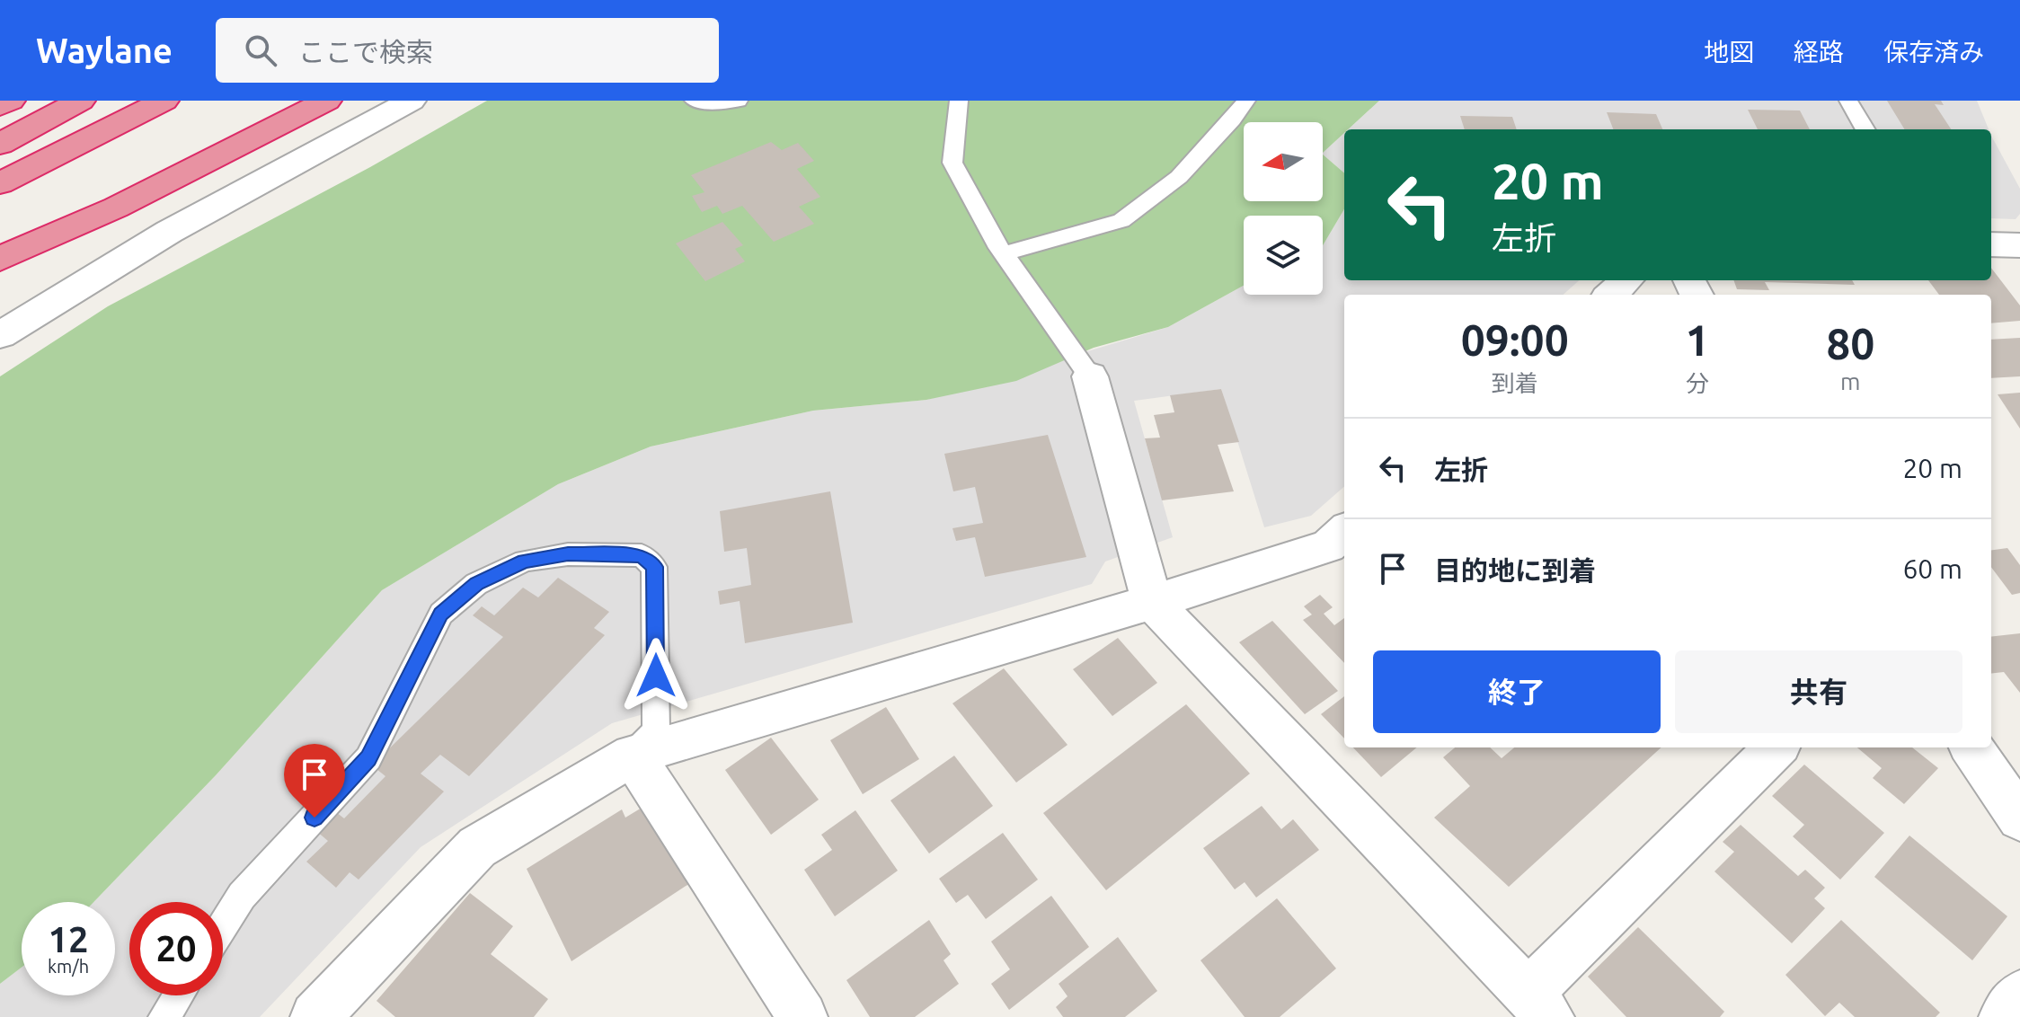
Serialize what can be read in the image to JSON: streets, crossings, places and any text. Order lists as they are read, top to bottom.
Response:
{
  "north": "left",
  "page": {
    "header": "Waylane",
    "search": "ここで検索",
    "nav": ["地図", "経路", "保存済み"],
    "turn": ["20 m", "左折"],
    "eta": [
      "09:00",
      "到着",
      "1",
      "分",
      "80",
      "m"
    ],
    "list": [
      {
        "name": "左折",
        "value": "20 m"
      },
      {
        "name": "目的地に到着",
        "value": "60 m"
      }
    ],
    "buttons": ["終了", "共有"],
    "speed": "12 km/h",
    "limit": "20"
  }
}
